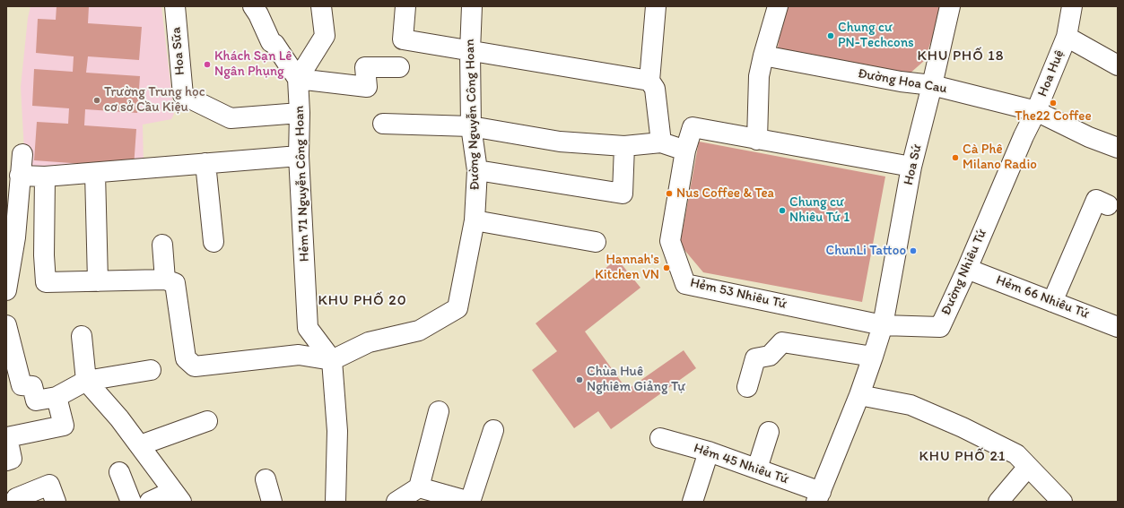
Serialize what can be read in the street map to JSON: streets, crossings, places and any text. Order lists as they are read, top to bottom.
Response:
{
  "streets": {
    "street": [
      "Hoa Sữa",
      "Hoa Huệ",
      "Đường Hoa Cau",
      "Đường Nguyễn Công Hoan",
      "Hoa Sứ",
      "Hẻm 71 Nguyễn Công Hoan",
      "Đường Nhiêu Tứ",
      "Hẻm 53 Nhiêu Tứ",
      "Hẻm 66 Nhiêu Tứ",
      "Hẻm 45 Nhiêu Tứ"
    ]
  },
  "crossings": [
    ["Hoa Sữa", "Hẻm 71 Nguyễn Công Hoan"],
    ["Hoa Huệ", "Đường Hoa Cau"],
    ["Hoa Huệ", "Đường Nhiêu Tứ"],
    ["Đường Hoa Cau", "Hoa Sứ"],
    ["Đường Hoa Cau", "Đường Nhiêu Tứ"],
    ["Đường Nguyễn Công Hoan", "Hẻm 71 Nguyễn Công Hoan"],
    ["Hoa Sứ", "Đường Nhiêu Tứ"],
    ["Hoa Sứ", "Hẻm 53 Nhiêu Tứ"],
    ["Đường Nhiêu Tứ", "Hẻm 53 Nhiêu Tứ"],
    ["Đường Nhiêu Tứ", "Hẻm 66 Nhiêu Tứ"]
  ],
  "districts": ["KHU PHỐ 18", "KHU PHỐ 20", "KHU PHỐ 21"],
  "places": [
    "Chung cư PN-Techcons",
    "Khách Sạn Lê Ngân Phụng",
    "Trường Trung học cơ sở Cầu Kiệu",
    "The22 Coffee",
    "Cà Phê Milano Radio",
    "Nus Coffee & Tea",
    "Chung cư Nhiêu Tứ 1",
    "ChunLi Tattoo",
    "Hannah's Kitchen VN",
    "Chùa Huê Nghiêm Giảng Tự"
  ]
}
